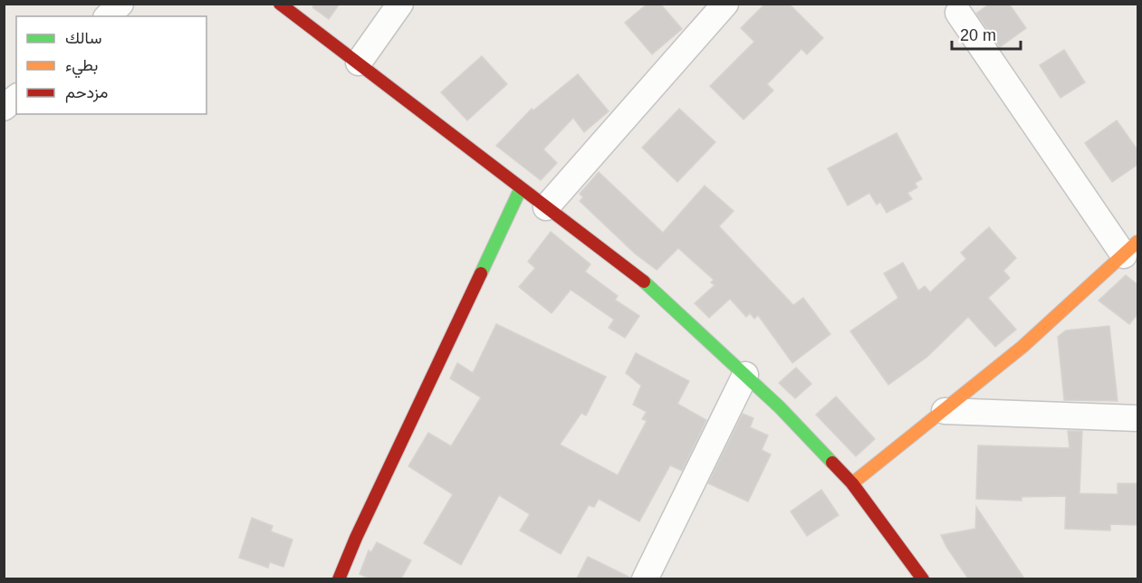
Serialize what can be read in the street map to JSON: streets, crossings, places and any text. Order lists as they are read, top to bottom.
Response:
{
  "legend": ["سالك", "بطيء", "مزدحم"],
  "scale_bar": "20 m"
}
